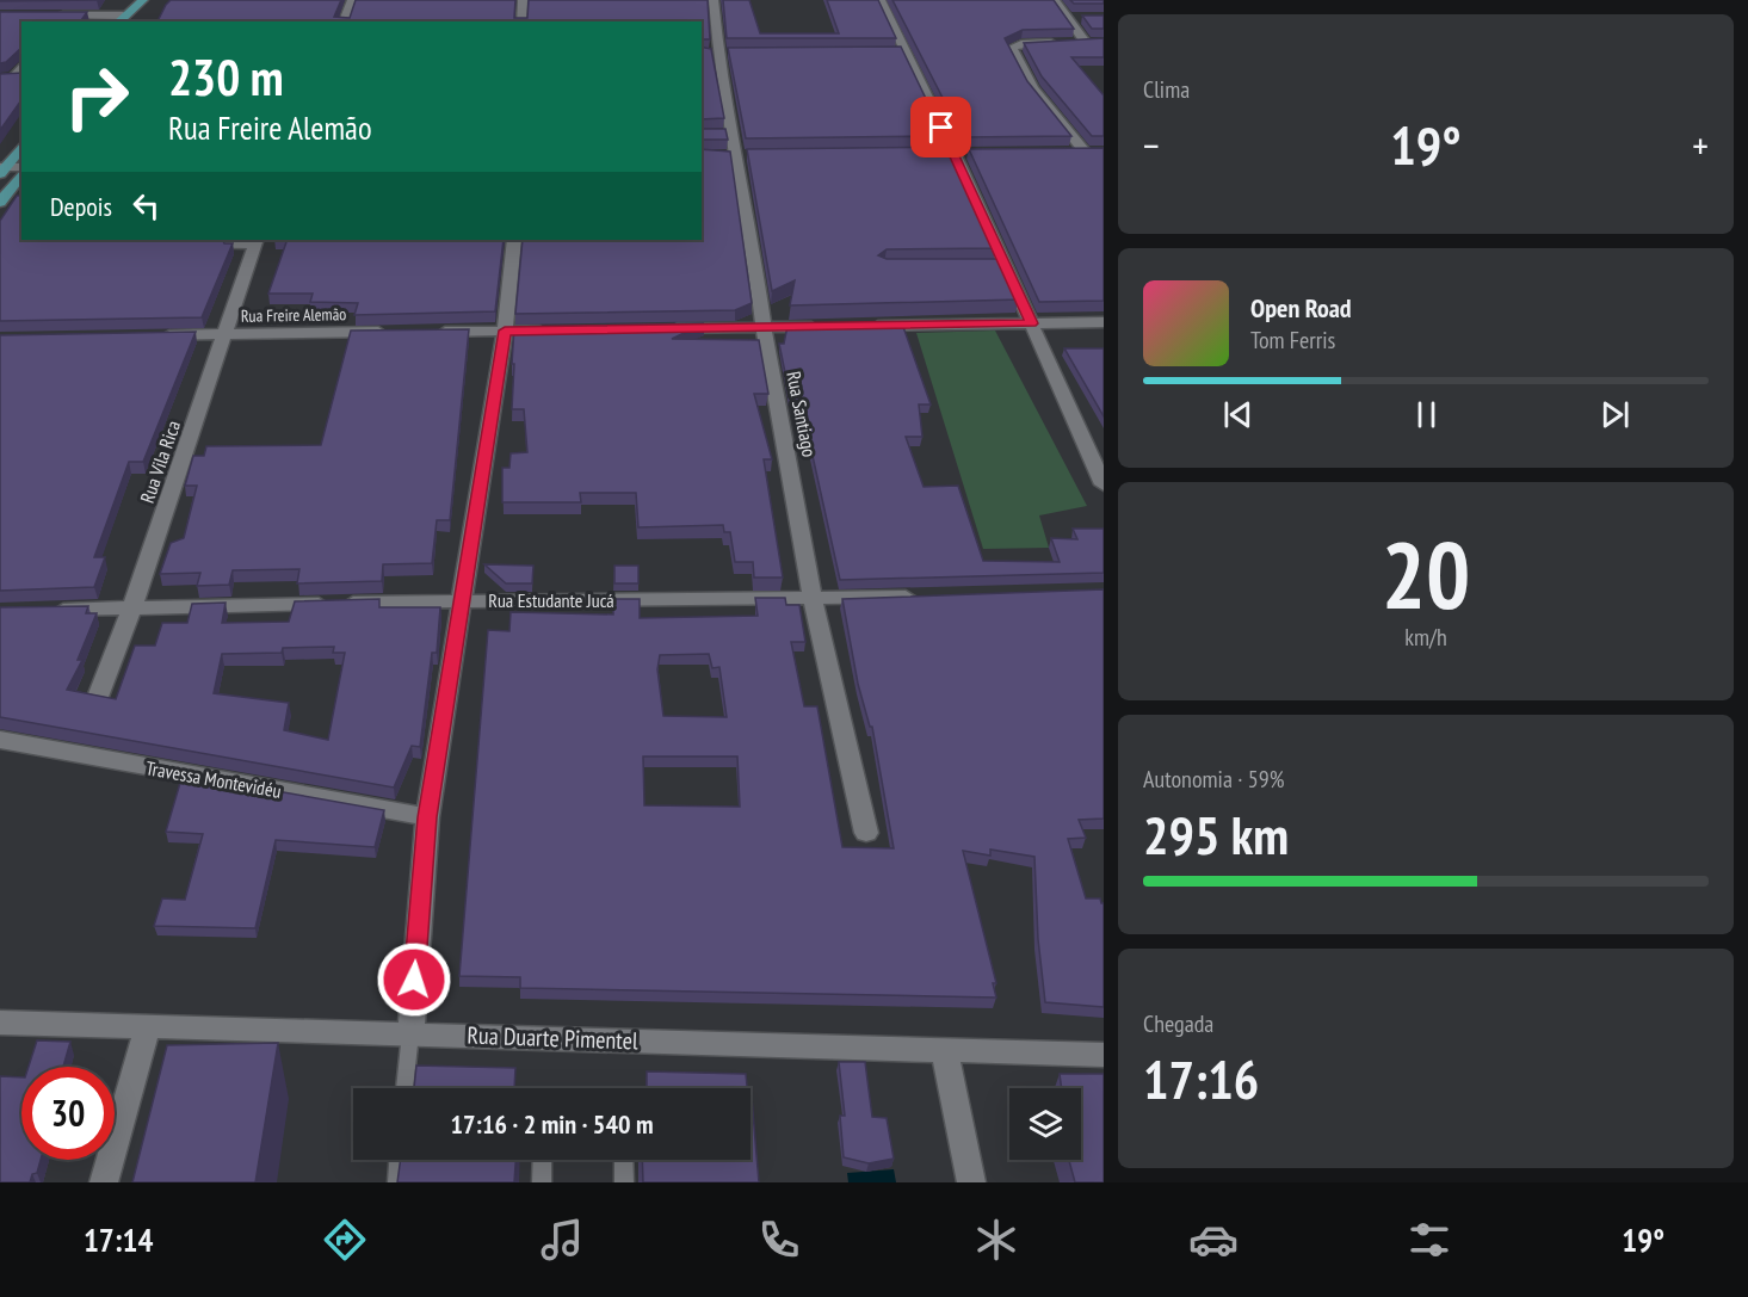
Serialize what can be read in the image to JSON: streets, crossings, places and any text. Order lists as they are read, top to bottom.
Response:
{
  "streets": {
    "street": [
      "Rua Freire Alemão",
      "Rua Santiago",
      "Rua Vila Rica",
      "Rua Estudante Jucá",
      "Travessa Montevidéu",
      "Rua Duarte Pimentel"
    ]
  },
  "crossings": [
    ["Rua Freire Alemão", "Rua Vila Rica"],
    ["Rua Santiago", "Rua Estudante Jucá"],
    ["Rua Vila Rica", "Rua Estudante Jucá"]
  ],
  "page": {
    "tile": [
      "Clima",
      ["20", "km/h"],
      ["Autonomia · 59%", "295 km"],
      ["Chegada", "17:16"]
    ],
    "turn": ["230 m", "Rua Freire Alemão"],
    "heat": ["−", "19°", "+"],
    "then": "Depois",
    "song": ["Open Road", "Tom Ferris"],
    "limit": "30",
    "trip": "17:16 · 2 min · 540 m",
    "tabs": ["17:14", "19°"]
  }
}
